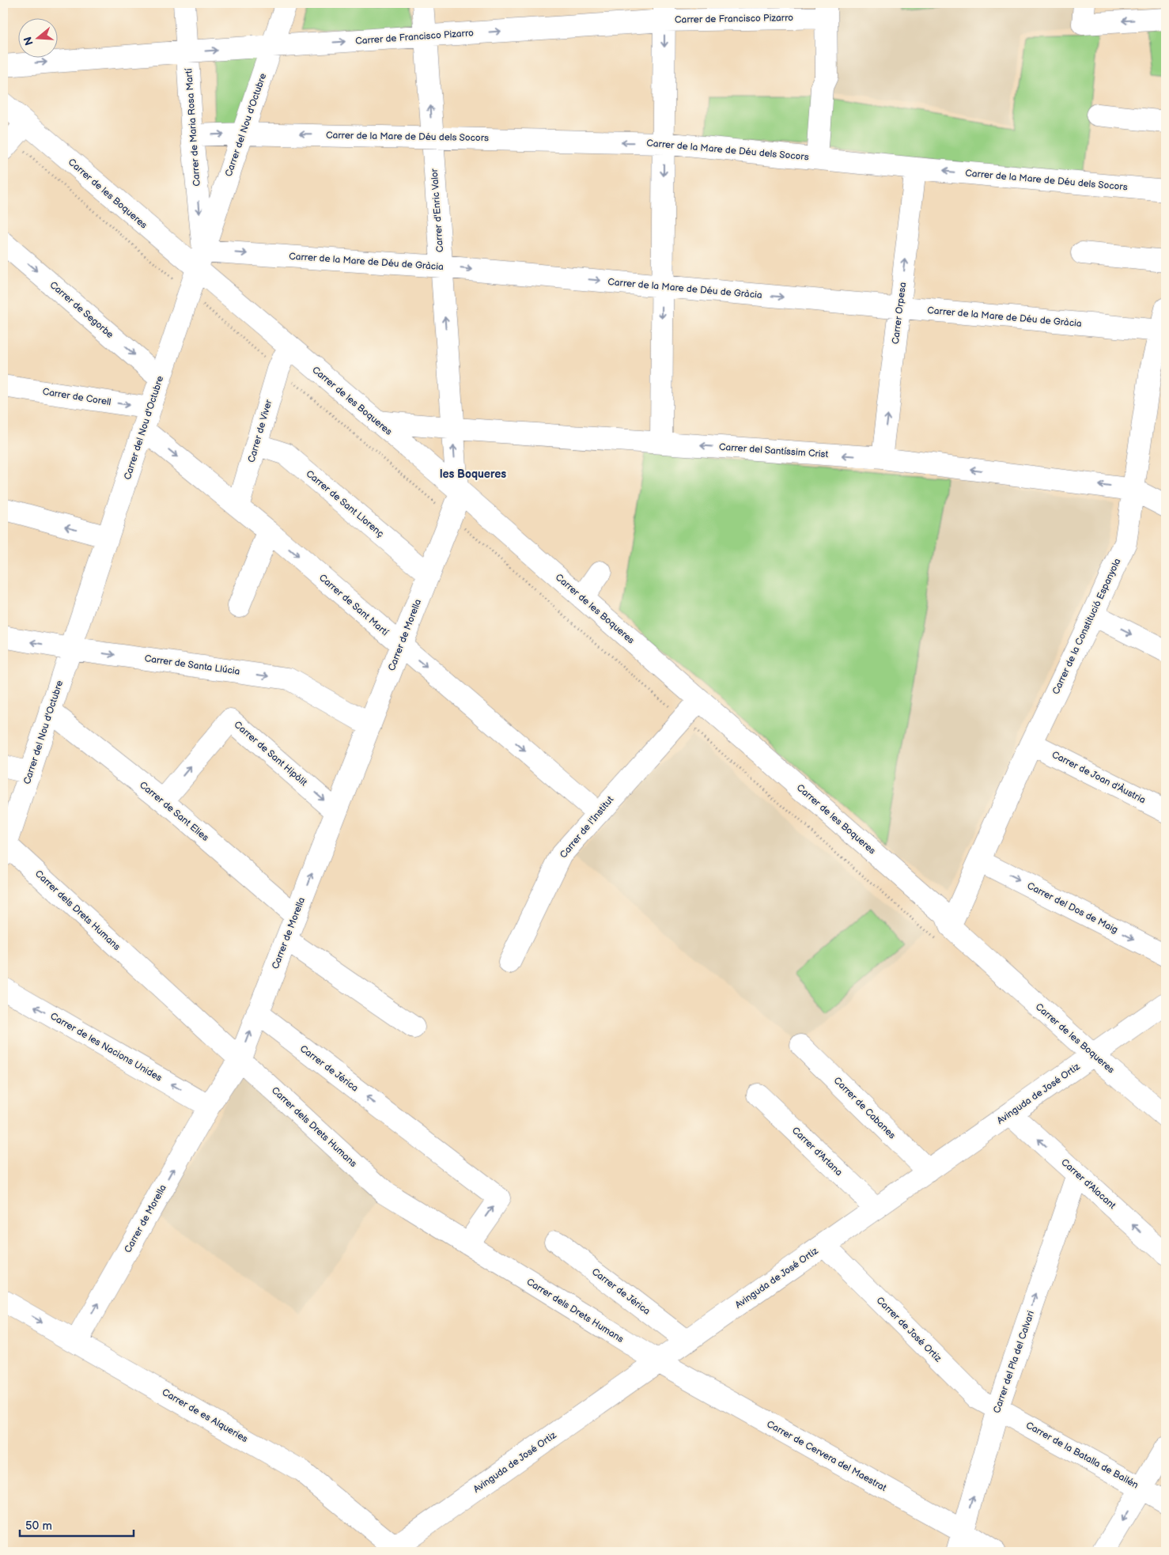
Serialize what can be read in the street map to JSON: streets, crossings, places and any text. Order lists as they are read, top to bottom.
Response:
{
  "streets": {
    "street": [
      "Carrer de Francisco Pizarro",
      "Carrer del Nou d'Octubre",
      "Carrer de Maria Rosa Martí",
      "Carrer de la Mare de Déu dels Socors",
      "Carrer de les Boqueres",
      "Carrer d'Enric Valor",
      "Carrer de la Mare de Déu de Gràcia",
      "Carrer de Segorbe",
      "Carrer Orpesa",
      "Carrer de Corell",
      "Carrer de Viver",
      "Carrer del Santíssim Crist",
      "Carrer de Sant Llorenç",
      "Carrer de Sant Martí",
      "Carrer de la Constitució Espanyola",
      "Carrer de Morella",
      "Carrer de Santa Llúcia",
      "Carrer de Sant Hipòlit",
      "Carrer de Joan d'Àustria",
      "Carrer de Sant Elies",
      "Carrer de l'Institut",
      "Carrer del Dos de Maig",
      "Carrer dels Drets Humans",
      "Carrer de les Nacions Unides",
      "Carrer de Jérica",
      "Avinguda de José Ortiz",
      "Carrer de Cabanes",
      "Carrer d'Artana",
      "Carrer d'Alacant",
      "Carrer de José Ortiz",
      "Carrer del Pla del Calvari",
      "Carrer de es Alqueries",
      "Carrer de la Batalla de Bailén",
      "Carrer de Cervera del Maestrat"
    ]
  },
  "crossings": [
    ["Carrer de Francisco Pizarro", "Carrer del Nou d'Octubre"],
    ["Carrer de Francisco Pizarro", "Carrer de Maria Rosa Martí"],
    ["Carrer de Francisco Pizarro", "Carrer d'Enric Valor"],
    ["Carrer del Nou d'Octubre", "Carrer de Maria Rosa Martí"],
    ["Carrer del Nou d'Octubre", "Carrer de la Mare de Déu dels Socors"],
    ["Carrer del Nou d'Octubre", "Carrer de les Boqueres"],
    ["Carrer del Nou d'Octubre", "Carrer de la Mare de Déu de Gràcia"],
    ["Carrer del Nou d'Octubre", "Carrer de Segorbe"],
    ["Carrer del Nou d'Octubre", "Carrer de Corell"],
    ["Carrer del Nou d'Octubre", "Carrer de Sant Martí"],
    ["Carrer del Nou d'Octubre", "Carrer de Santa Llúcia"],
    ["Carrer del Nou d'Octubre", "Carrer de Sant Elies"],
    ["Carrer del Nou d'Octubre", "Carrer dels Drets Humans"],
    ["Carrer de Maria Rosa Martí", "Carrer de la Mare de Déu dels Socors"],
    ["Carrer de Maria Rosa Martí", "Carrer de les Boqueres"],
    ["Carrer de Maria Rosa Martí", "Carrer de la Mare de Déu de Gràcia"],
    ["Carrer de la Mare de Déu dels Socors", "Carrer d'Enric Valor"],
    ["Carrer de la Mare de Déu dels Socors", "Carrer Orpesa"],
    ["Carrer de les Boqueres", "Carrer d'Enric Valor"],
    ["Carrer de les Boqueres", "Carrer de la Mare de Déu de Gràcia"],
    ["Carrer de les Boqueres", "Carrer de Viver"],
    ["Carrer de les Boqueres", "Carrer del Santíssim Crist"],
    ["Carrer de les Boqueres", "Carrer de la Constitució Espanyola"],
    ["Carrer de les Boqueres", "Carrer de Morella"],
    ["Carrer de les Boqueres", "Carrer de l'Institut"],
    ["Carrer de les Boqueres", "Avinguda de José Ortiz"],
    ["Carrer d'Enric Valor", "Carrer de la Mare de Déu de Gràcia"],
    ["Carrer d'Enric Valor", "Carrer del Santíssim Crist"],
    ["Carrer d'Enric Valor", "Carrer de Morella"],
    ["Carrer de la Mare de Déu de Gràcia", "Carrer Orpesa"],
    ["Carrer de la Mare de Déu de Gràcia", "Carrer de la Constitució Espanyola"],
    ["Carrer Orpesa", "Carrer del Santíssim Crist"],
    ["Carrer de Viver", "Carrer de Sant Llorenç"],
    ["Carrer de Viver", "Carrer de Sant Martí"],
    ["Carrer del Santíssim Crist", "Carrer de la Constitució Espanyola"],
    ["Carrer de Sant Llorenç", "Carrer de Morella"],
    ["Carrer de Sant Martí", "Carrer de Morella"],
    ["Carrer de Sant Martí", "Carrer de l'Institut"],
    ["Carrer de la Constitució Espanyola", "Carrer de Joan d'Àustria"],
    ["Carrer de la Constitució Espanyola", "Carrer del Dos de Maig"],
    ["Carrer de Morella", "Carrer de Santa Llúcia"],
    ["Carrer de Morella", "Carrer de Sant Hipòlit"],
    ["Carrer de Morella", "Carrer de Sant Elies"],
    ["Carrer de Morella", "Carrer dels Drets Humans"],
    ["Carrer de Morella", "Carrer de les Nacions Unides"],
    ["Carrer de Morella", "Carrer de Jérica"],
    ["Carrer de Morella", "Carrer de es Alqueries"],
    ["Carrer de Sant Hipòlit", "Carrer de Sant Elies"],
    ["Carrer dels Drets Humans", "Carrer de Jérica"],
    ["Carrer dels Drets Humans", "Avinguda de José Ortiz"],
    ["Carrer dels Drets Humans", "Carrer de Cervera del Maestrat"],
    ["Carrer de Jérica", "Avinguda de José Ortiz"],
    ["Avinguda de José Ortiz", "Carrer de Cabanes"],
    ["Avinguda de José Ortiz", "Carrer d'Artana"],
    ["Avinguda de José Ortiz", "Carrer d'Alacant"],
    ["Avinguda de José Ortiz", "Carrer de José Ortiz"],
    ["Avinguda de José Ortiz", "Carrer de es Alqueries"],
    ["Avinguda de José Ortiz", "Carrer de Cervera del Maestrat"],
    ["Carrer d'Alacant", "Carrer del Pla del Calvari"],
    ["Carrer de José Ortiz", "Carrer del Pla del Calvari"],
    ["Carrer de José Ortiz", "Carrer de la Batalla de Bailén"],
    ["Carrer del Pla del Calvari", "Carrer de la Batalla de Bailén"],
    ["Carrer del Pla del Calvari", "Carrer de Cervera del Maestrat"]
  ],
  "one_way": [
    "Carrer de Francisco Pizarro",
    "Carrer de Maria Rosa Martí",
    "Carrer d'Enric Valor",
    "Carrer de la Mare de Déu de Gràcia",
    "Carrer de Segorbe",
    "Carrer Orpesa",
    "Carrer del Santíssim Crist",
    "Carrer de Sant Martí",
    "Carrer de Morella",
    "Carrer del Dos de Maig",
    "Carrer de les Nacions Unides",
    "Carrer d'Alacant"
  ],
  "districts": ["les Boqueres"],
  "scale_bar": "50 m",
  "north": "left"
}
